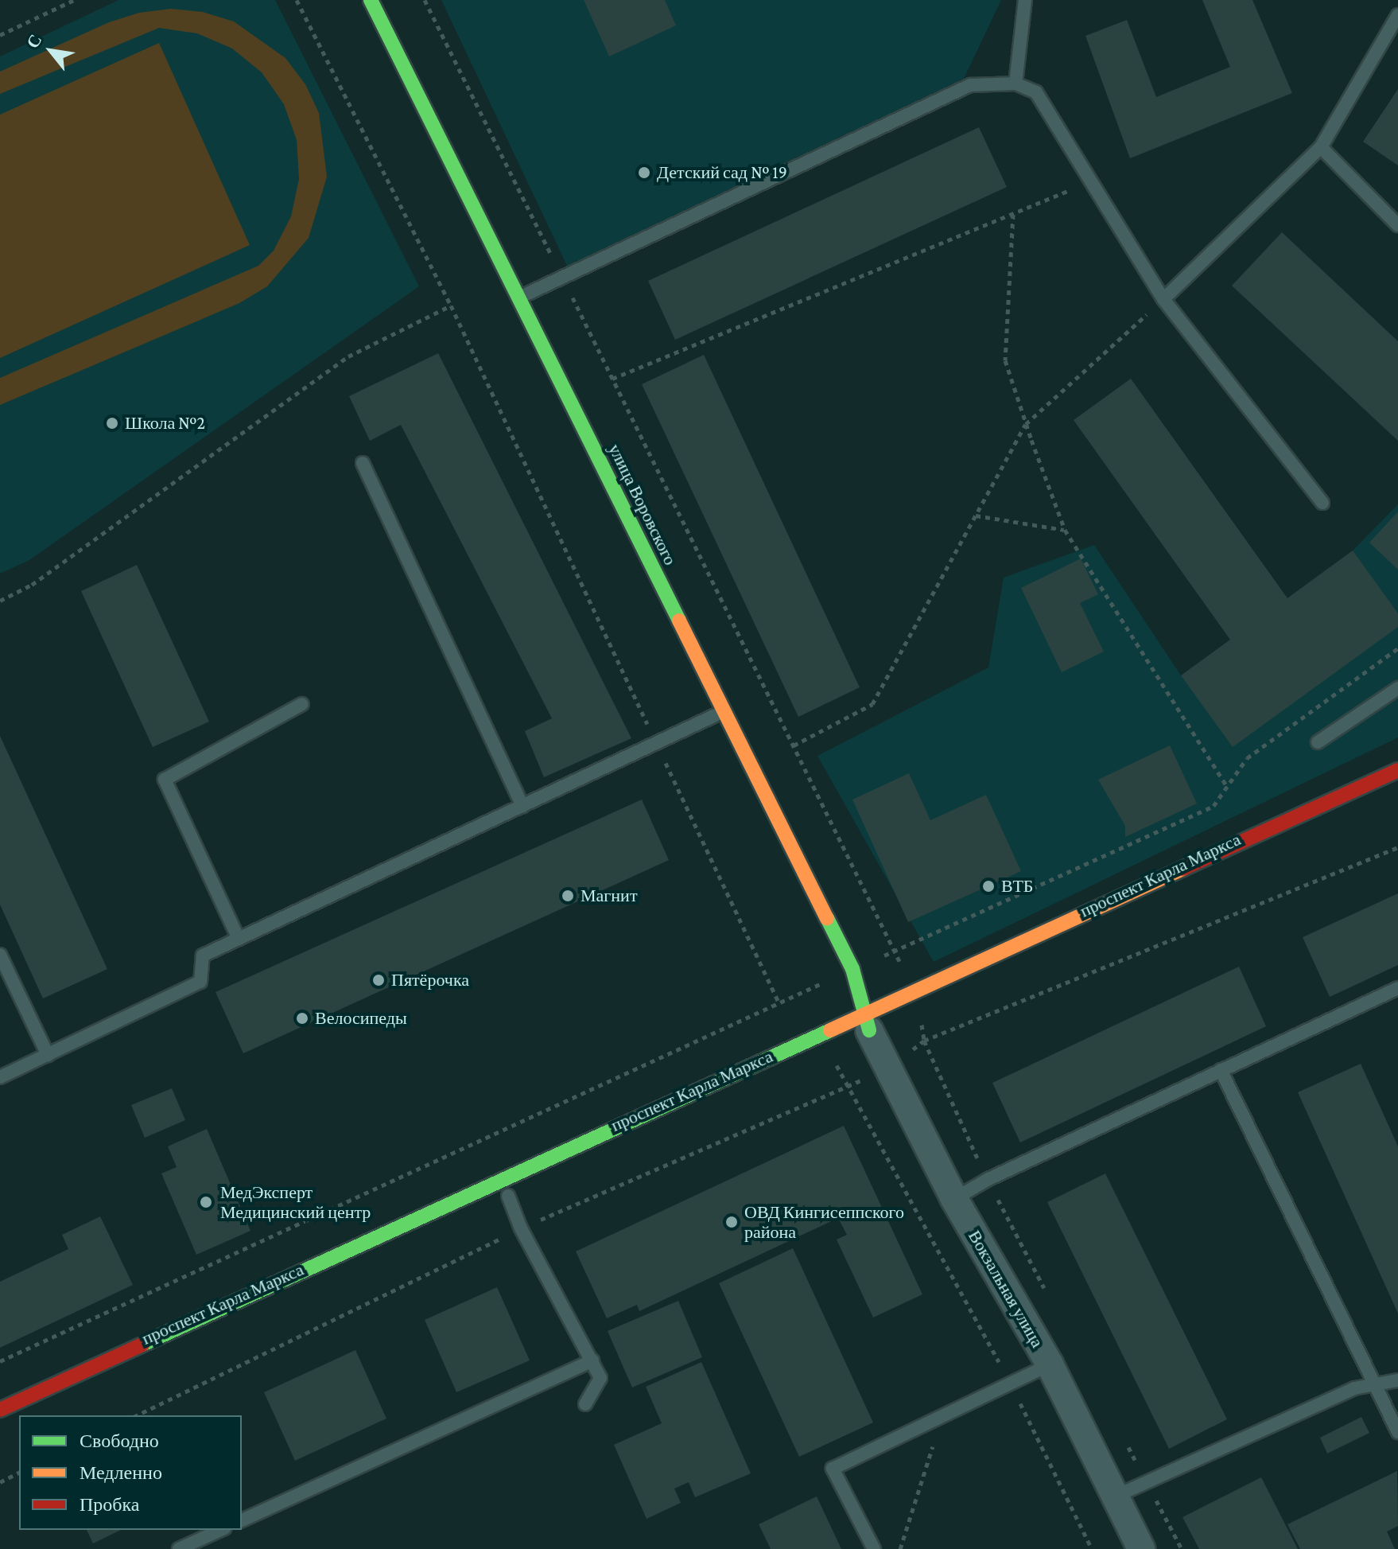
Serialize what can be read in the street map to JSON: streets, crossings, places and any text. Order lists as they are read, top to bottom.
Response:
{
  "streets": {
    "main road": ["улица Воровского", "проспект Карла Маркса"],
    "street": ["Вокзальная улица"]
  },
  "crossings": [
    ["улица Воровского", "проспект Карла Маркса"],
    ["улица Воровского", "Вокзальная улица"],
    ["проспект Карла Маркса", "Вокзальная улица"]
  ],
  "places": [
    "Детский сад № 19",
    "Школа №2",
    "ВТБ",
    "Магнит",
    "Пятёрочка",
    "Велосипеды",
    "МедЭксперт Медицинский центр",
    "ОВД Кингисеппского района"
  ],
  "legend": ["Свободно", "Медленно", "Пробка"],
  "north": "top left"
}
